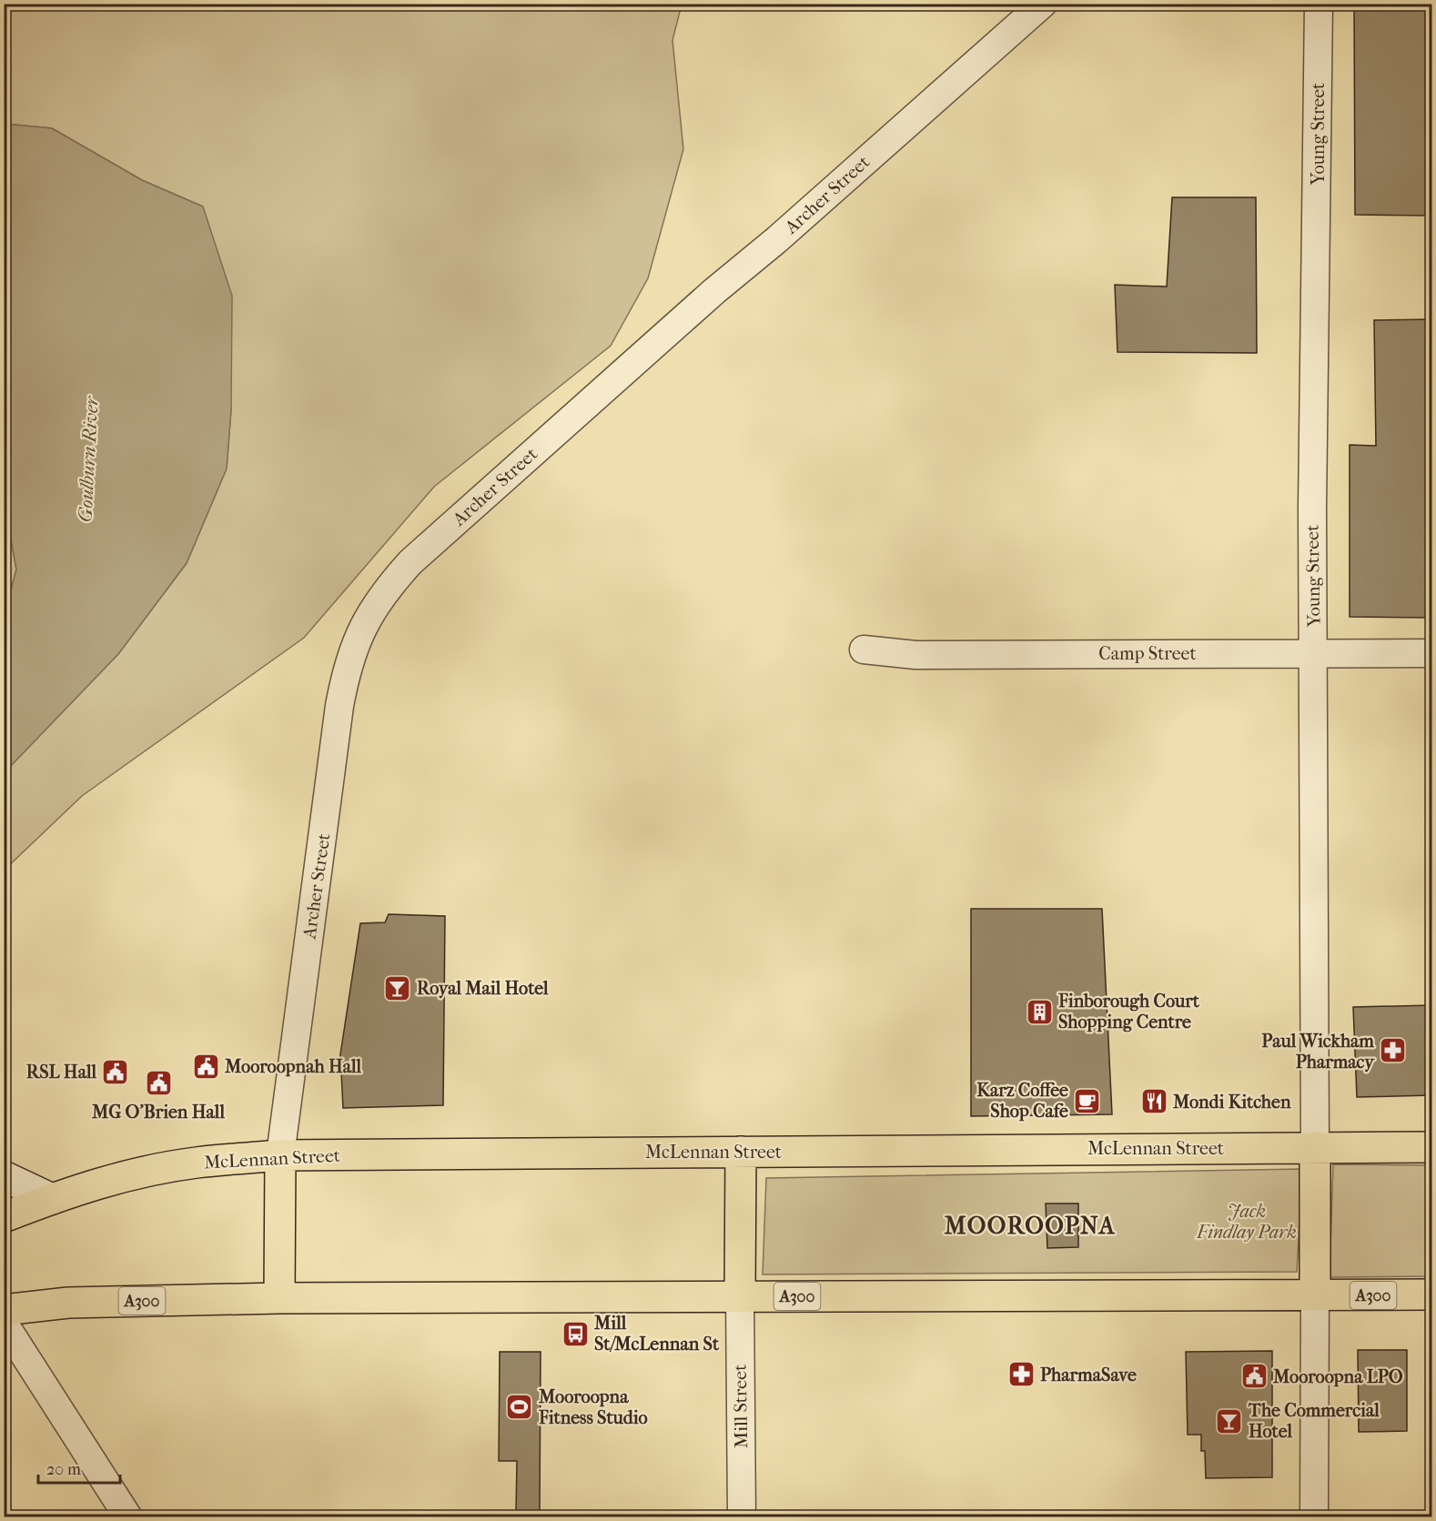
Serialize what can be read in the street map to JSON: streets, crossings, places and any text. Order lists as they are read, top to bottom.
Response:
{
  "streets": {
    "highway": ["McLennan Street", "A300"],
    "street": [
      "Young Street",
      "Archer Street",
      "Camp Street",
      "Mill Street"
    ]
  },
  "crossings": [
    ["Young Street", "Camp Street"],
    ["Young Street", "McLennan Street"],
    ["Archer Street", "McLennan Street"],
    ["A300", "Mill Street"]
  ],
  "districts": ["MOOROOPNA"],
  "water": ["Goulburn River"],
  "parks": ["Jack Findlay Park"],
  "places": {
    "bar": ["Royal Mail Hotel", "The Commercial Hotel"],
    "building": ["Finborough Court Shopping Centre"],
    "pharmacy": ["Paul Wickham Pharmacy", "PharmaSave"],
    "public building": [
      "Mooroopnah Hall",
      "RSL Hall",
      "MG O'Brien Hall",
      "Mooroopna LPO"
    ],
    "cafe": ["Karz Coffee Shop Cafe"],
    "restaurant": ["Mondi Kitchen"],
    "bus stop": ["Mill St/McLennan St"],
    "sports": ["Mooroopna Fitness Studio"]
  },
  "scale_bar": "20 m"
}
